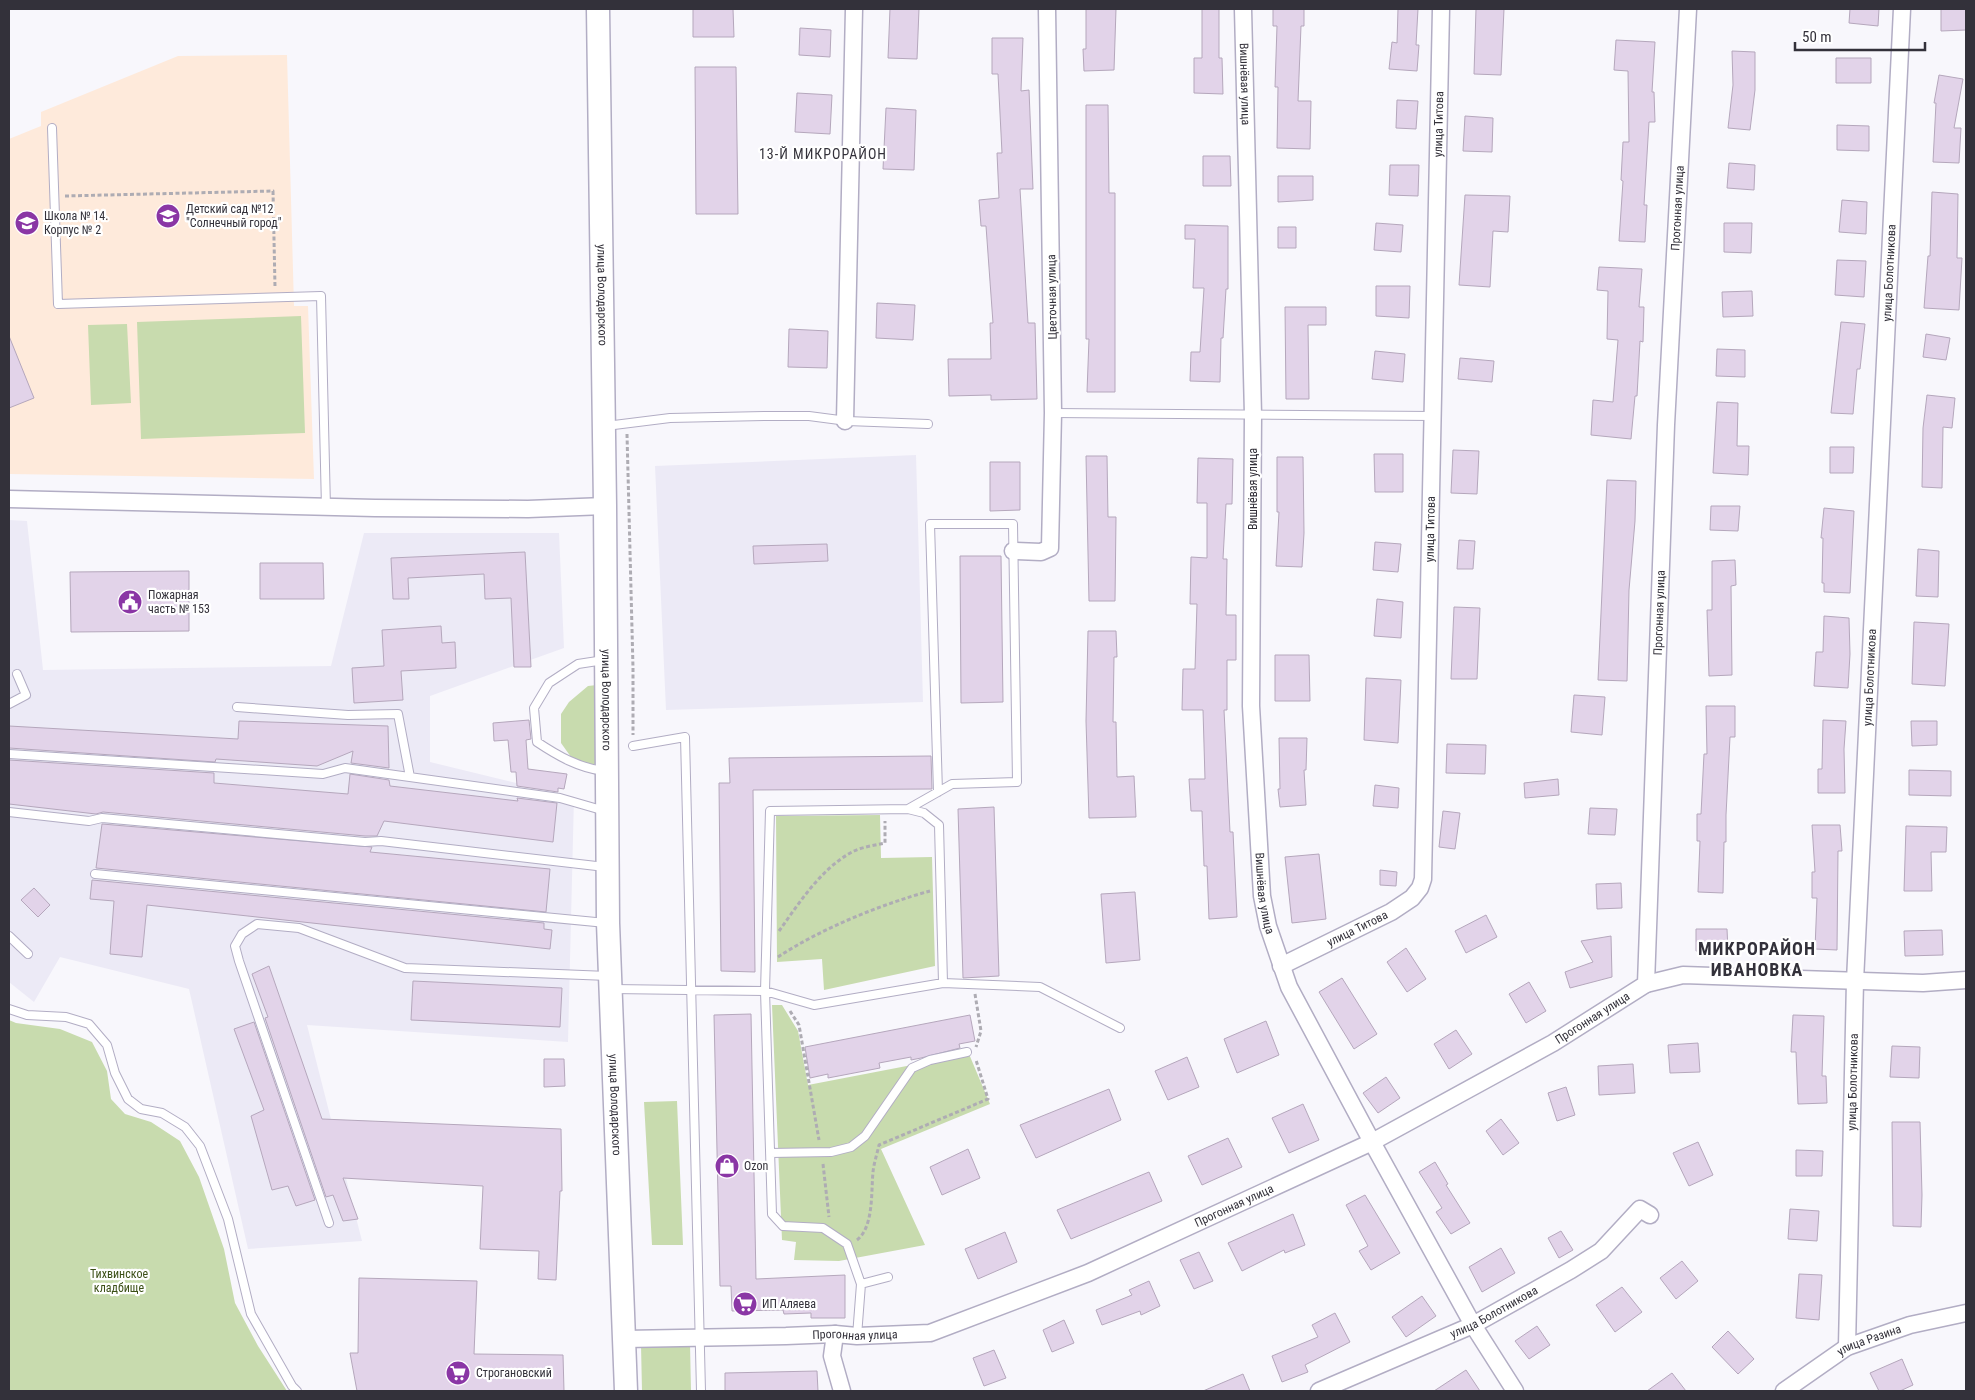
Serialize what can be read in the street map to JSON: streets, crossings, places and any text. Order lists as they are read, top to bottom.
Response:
{
  "streets": {
    "main road": ["улица Володарского"],
    "street": [
      "Вишнёвая улица",
      "улица Титова",
      "Прогонная улица",
      "улица Болотникова",
      "Цветочная улица",
      "улица Разина"
    ]
  },
  "crossings": [
    ["Вишнёвая улица", "улица Титова"],
    ["Вишнёвая улица", "Прогонная улица"],
    ["Вишнёвая улица", "улица Болотникова"],
    ["Прогонная улица", "улица Володарского"],
    ["улица Болотникова", "улица Разина"]
  ],
  "districts": ["13-Й МИКРОРАЙОН", "МИКРОРАЙОН ИВАНОВКА"],
  "parks": ["Тихвинское кладбище"],
  "places": {
    "school or university": ["Детский сад №12 \"Солнечный город\"", "Школа № 14. Корпус № 2"],
    "public building": ["Пожарная часть № 153"],
    "shop": ["Ozon"],
    "supermarket": ["ИП Аляева", "Строгановский"]
  },
  "scale_bar": "50 m"
}
